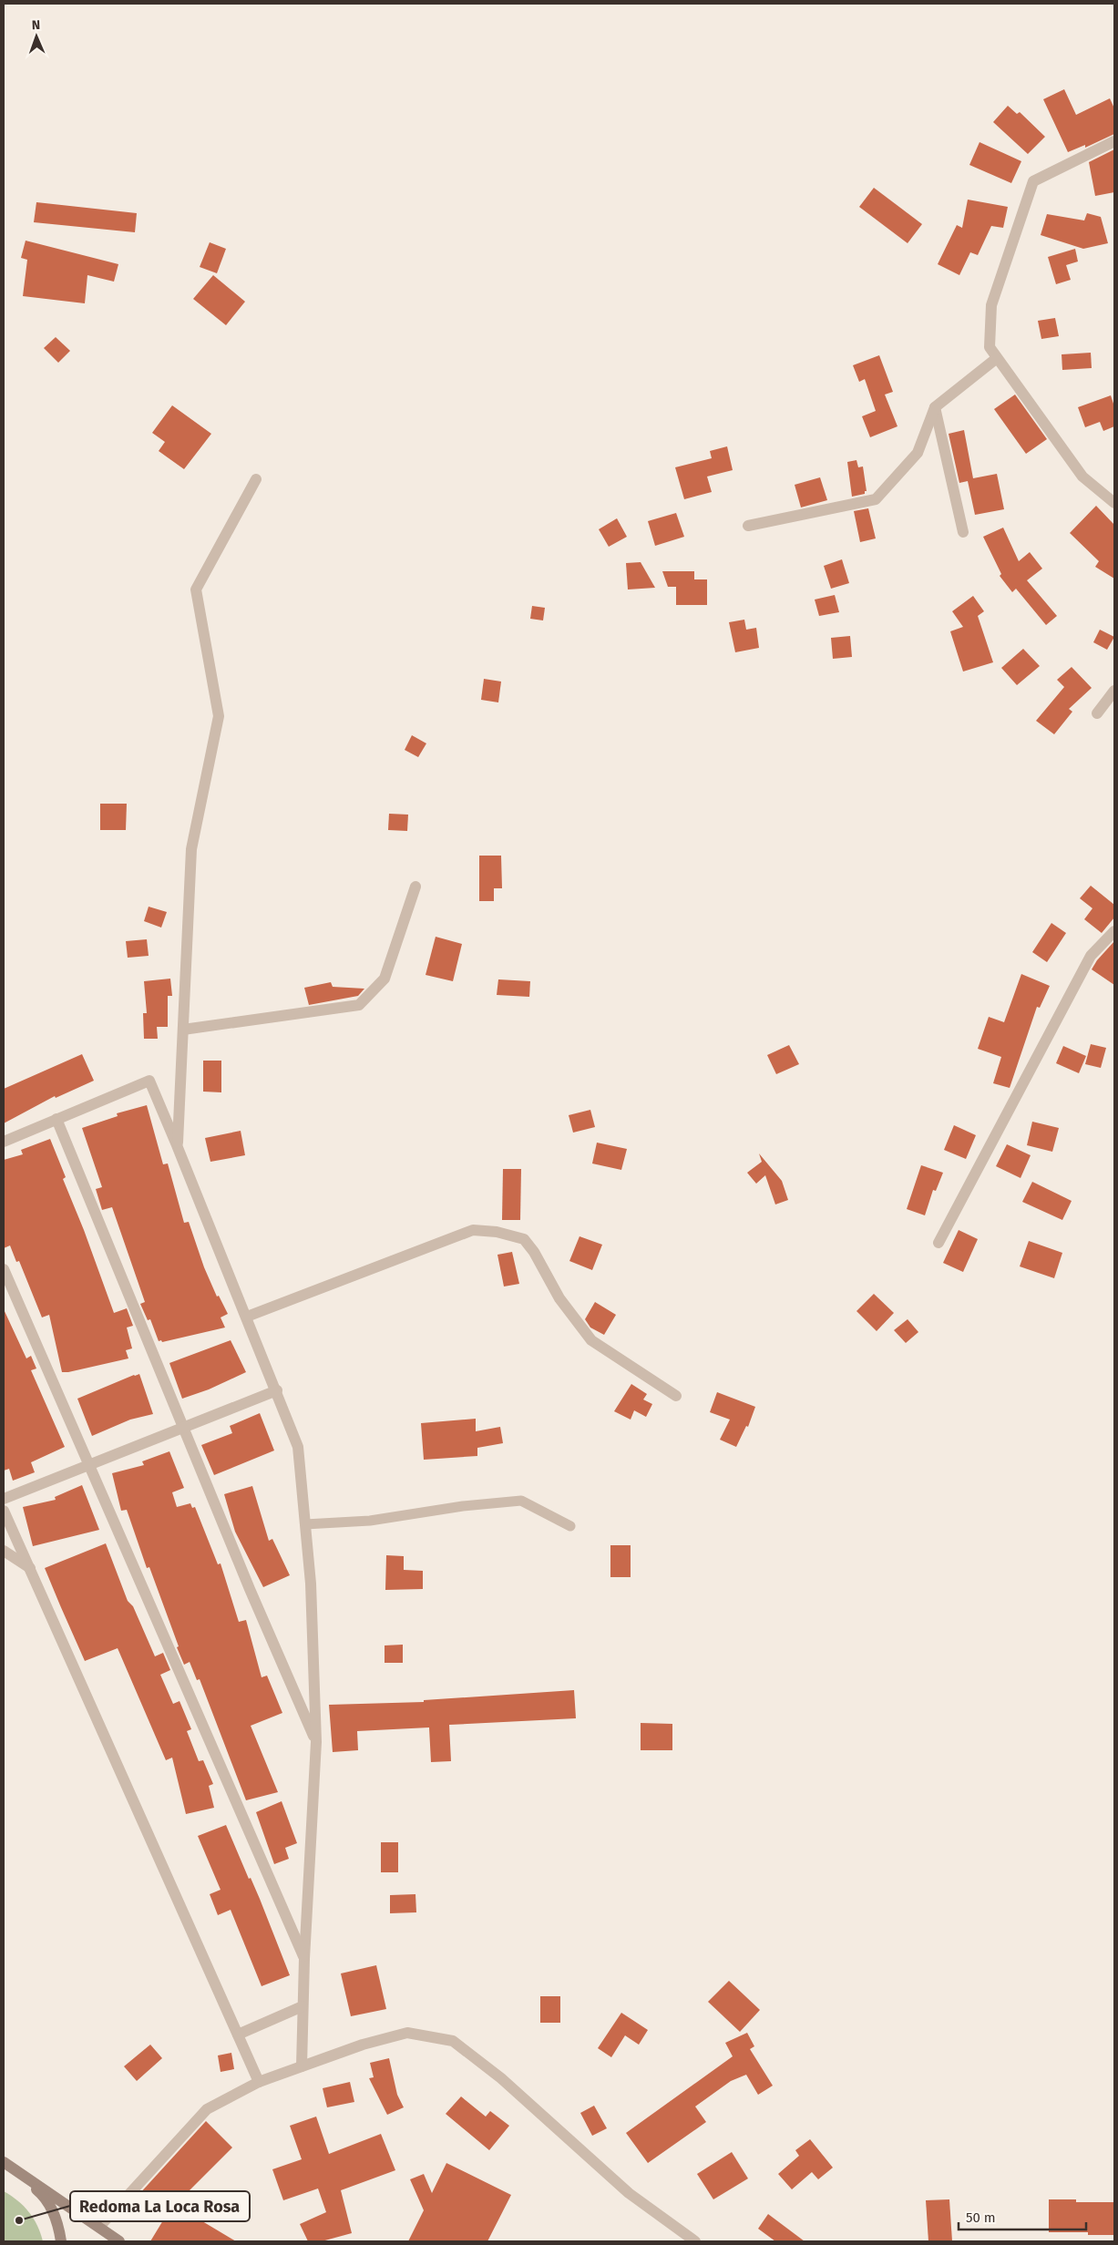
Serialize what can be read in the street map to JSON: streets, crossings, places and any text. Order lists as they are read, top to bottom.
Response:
{
  "places": ["Redoma La Loca Rosa"],
  "scale_bar": "50 m",
  "north": "top"
}
